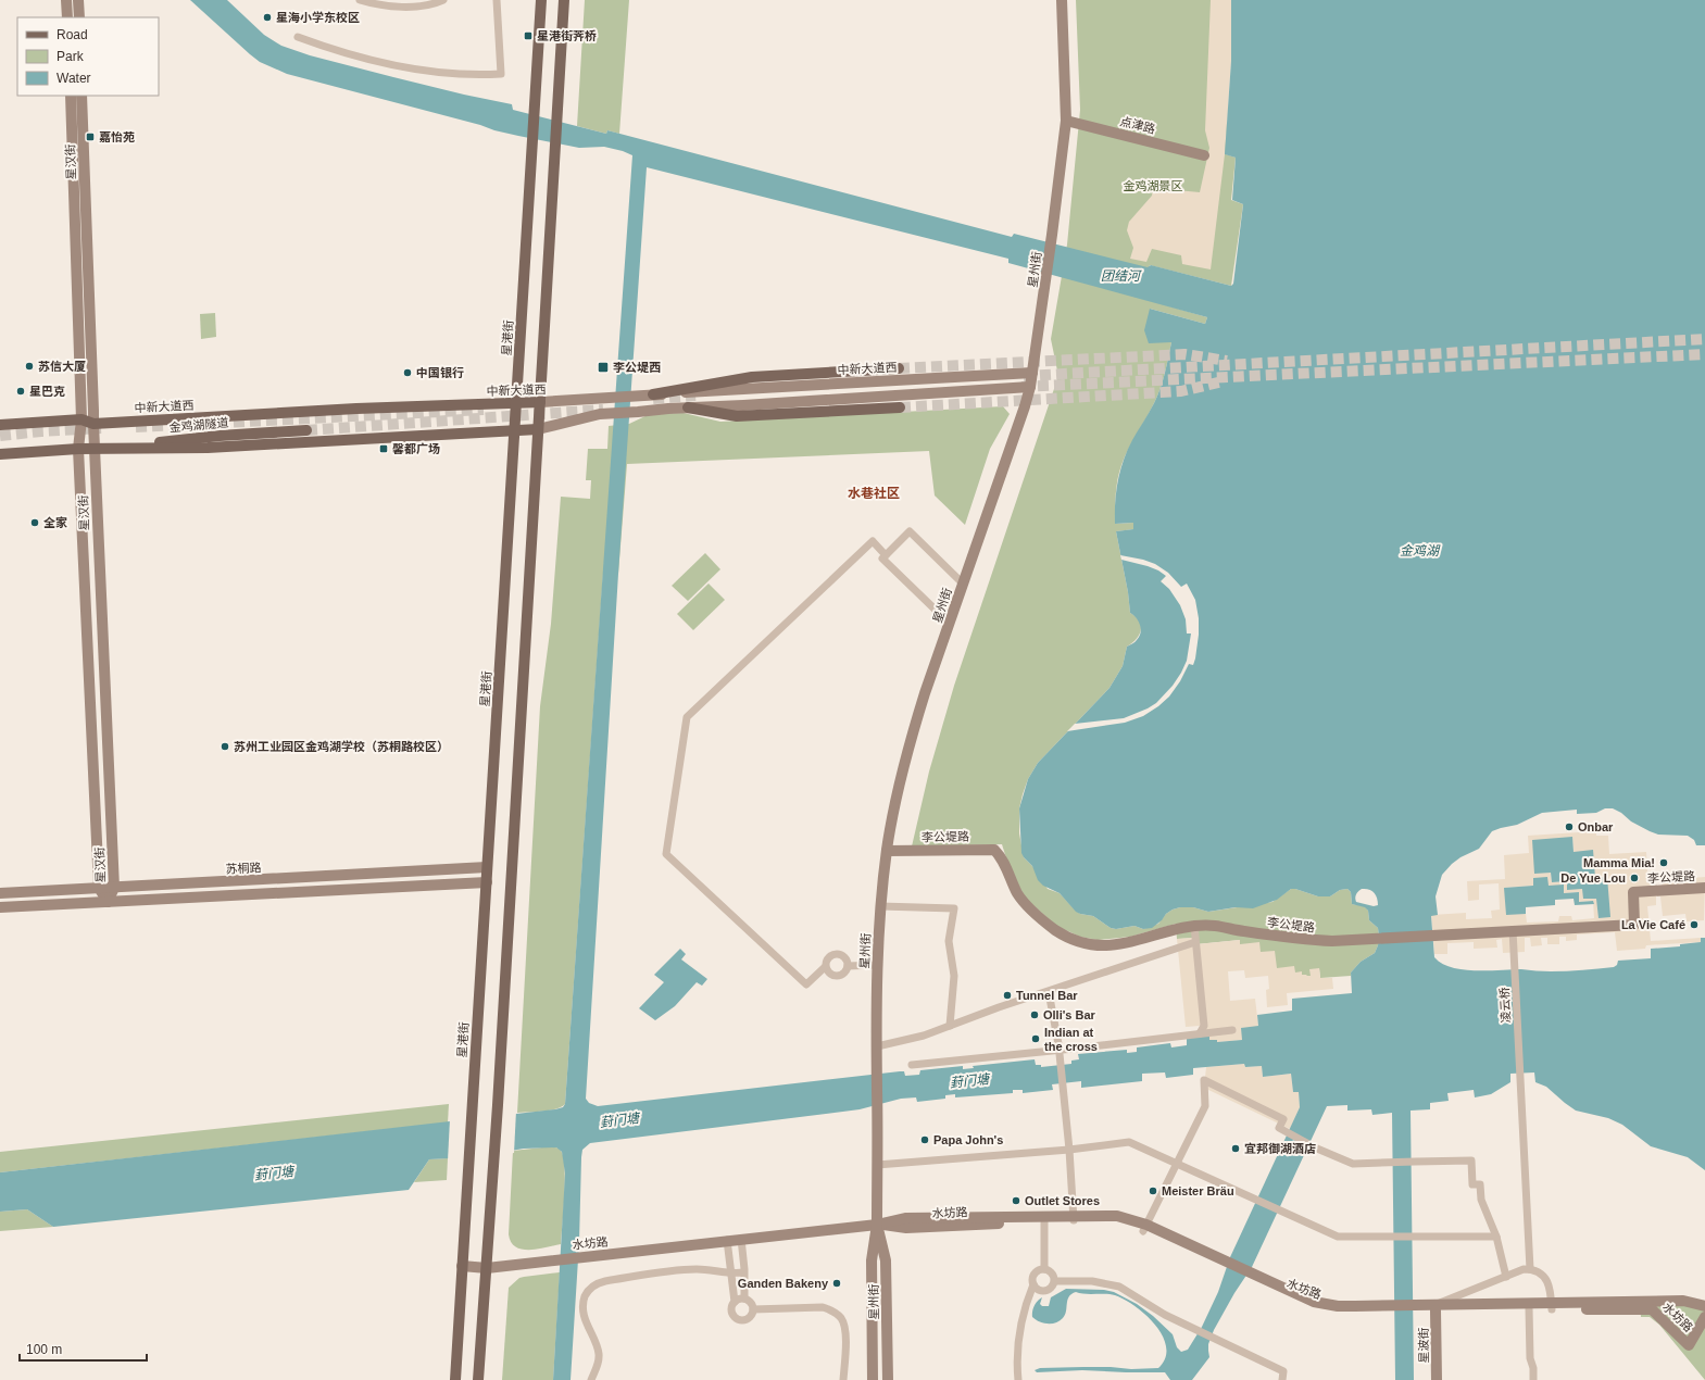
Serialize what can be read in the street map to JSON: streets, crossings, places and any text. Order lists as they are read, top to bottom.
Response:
{
  "streets": {
    "main road": ["星港街", "中新大道西", "金鸡湖隧道"],
    "street": [
      "点津路",
      "星汉街",
      "星州街",
      "李公堤路",
      "苏桐路",
      "凌云桥",
      "水坊路",
      "星波街"
    ]
  },
  "crossings": [
    ["点津路", "星州街"],
    ["星汉街", "中新大道西"],
    ["星汉街", "金鸡湖隧道"],
    ["星汉街", "苏桐路"],
    ["星州街", "中新大道西"],
    ["星州街", "李公堤路"],
    ["星州街", "水坊路"],
    ["星港街", "中新大道西"],
    ["星港街", "苏桐路"],
    ["星港街", "水坊路"],
    ["李公堤路", "凌云桥"],
    ["水坊路", "星波街"]
  ],
  "districts": ["水巷社区"],
  "water": ["团结河", "金鸡湖", "葑门塘"],
  "parks": ["金鸡湖景区"],
  "places": {
    "other": [
      "星海小学东校区",
      "苏信大厦",
      "中国银行",
      "星巴克",
      "全家",
      "苏州工业园区金鸡湖学校（苏桐路校区）",
      "Onbar",
      "Mamma Mia!",
      "De Yue Lou",
      "La Vie Café",
      "Tunnel Bar",
      "Olli's Bar",
      "Indian at the cross",
      "Papa John's",
      "宜邦御湖酒店",
      "Meister Bräu",
      "Outlet Stores",
      "Ganden Bakeny"
    ],
    "transit": [
      "星港街荠桥",
      "嘉怡苑",
      "李公堤西",
      "馨都广场"
    ]
  },
  "legend": ["Road", "Park", "Water"],
  "scale_bar": "100 m"
}
